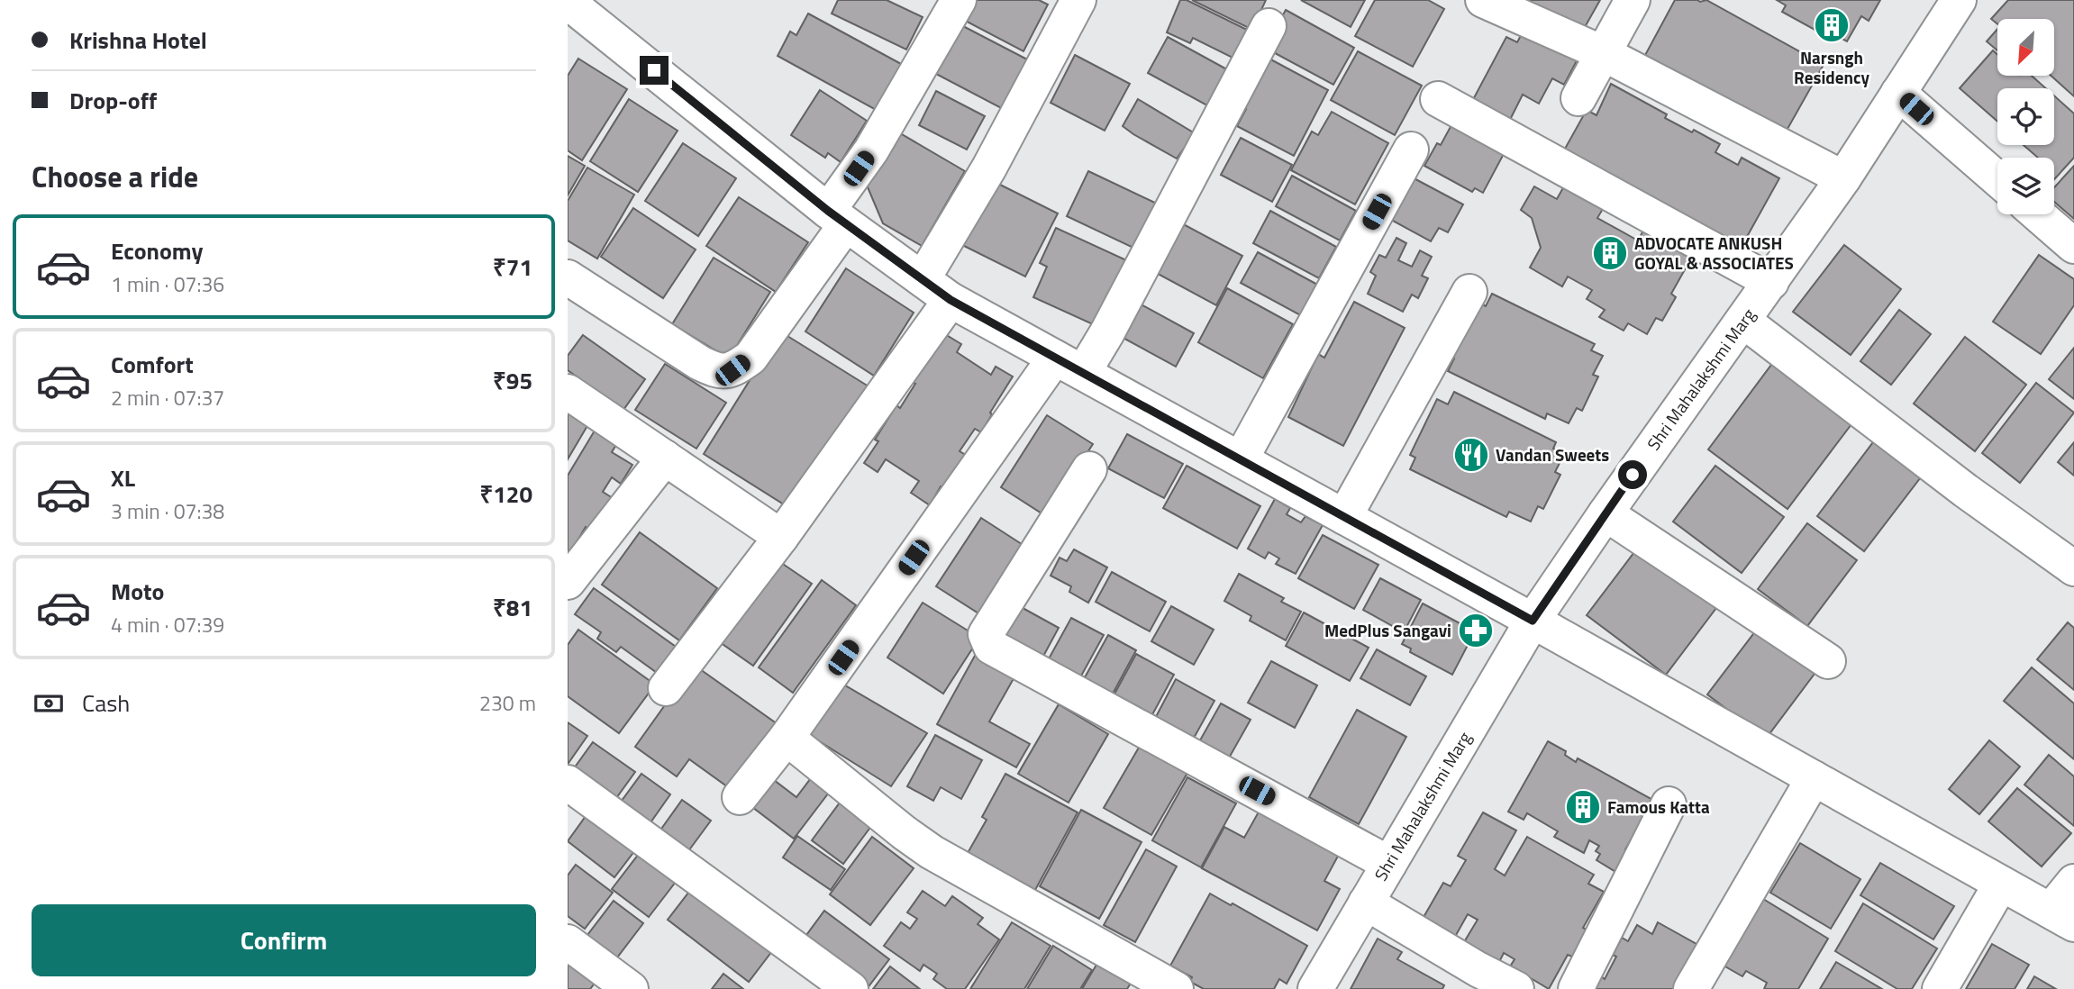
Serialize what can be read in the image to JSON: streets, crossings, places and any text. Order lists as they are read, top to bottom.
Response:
{
  "streets": {
    "street": ["Shri Mahalakshmi Marg"]
  },
  "places": {
    "building": ["Narsngh Residency", "ADVOCATE ANKUSH GOYAL & ASSOCIATES", "Famous Katta"],
    "restaurant": ["Vandan Sweets"],
    "pharmacy": ["MedPlus Sangavi"]
  },
  "north": "bottom left",
  "page": {
    "banner": ["Krishna Hotel", "Drop-off"],
    "heading": "Choose a ride",
    "list": [
      {
        "name": "Economy",
        "note": "1 min · 07:36",
        "value": "₹71"
      },
      {
        "name": "Comfort",
        "note": "2 min · 07:37",
        "value": "₹95"
      },
      {
        "name": "XL",
        "note": "3 min · 07:38",
        "value": "₹120"
      },
      {
        "name": "Moto",
        "note": "4 min · 07:39",
        "value": "₹81"
      }
    ],
    "pay": ["Cash", "230 m"],
    "buttons": "Confirm"
  }
}
